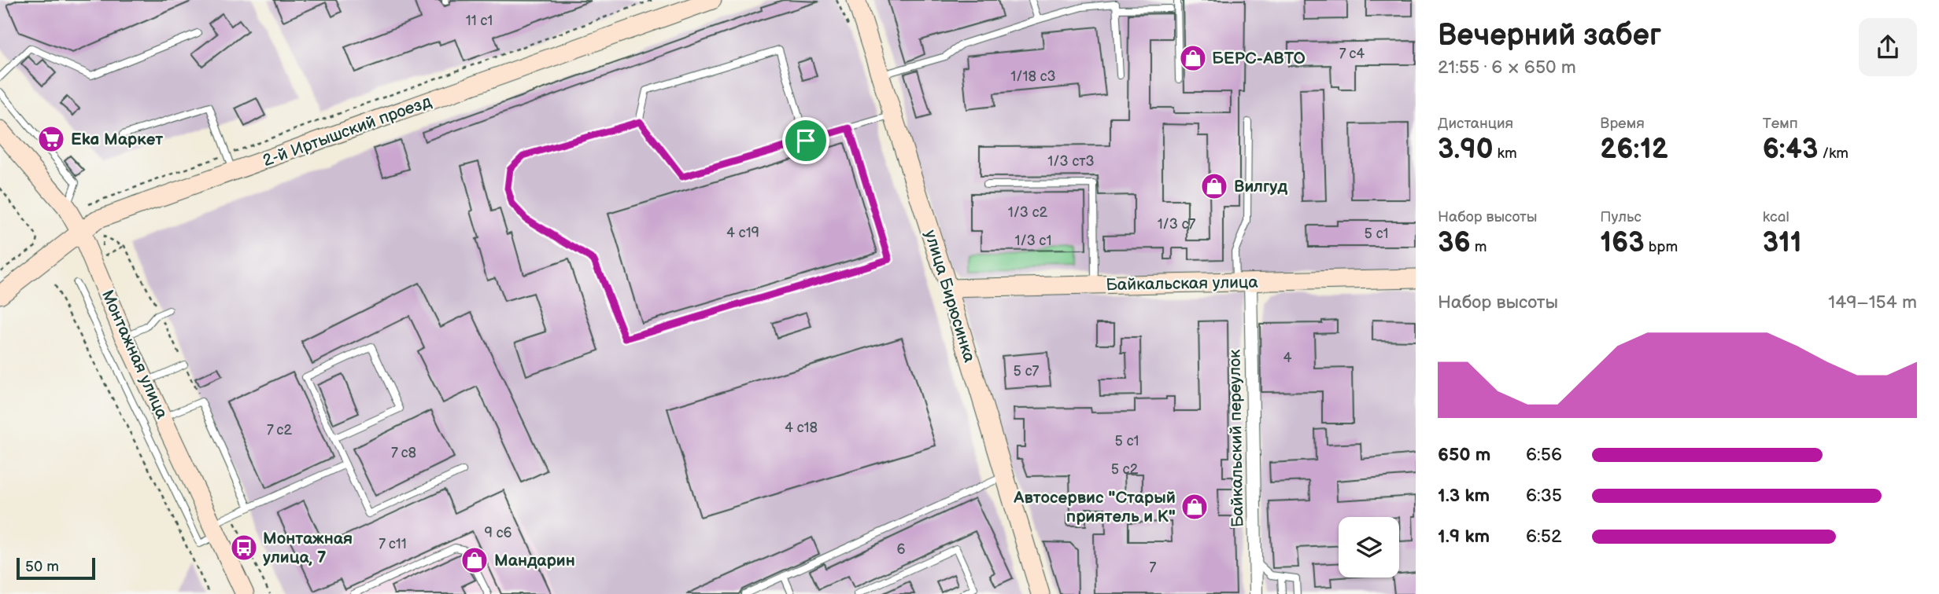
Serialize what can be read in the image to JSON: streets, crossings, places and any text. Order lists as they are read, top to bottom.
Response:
{
  "streets": {
    "main road": [
      "2-й Иртышский проезд",
      "Байкальская улица",
      "улица Бирюсинка",
      "Монтажная улица"
    ],
    "street": ["Байкальский переулок"]
  },
  "crossings": [
    ["2-й Иртышский проезд", "Монтажная улица"],
    ["Байкальская улица", "улица Бирюсинка"],
    ["Байкальская улица", "Байкальский переулок"]
  ],
  "places": {
    "shop": [
      "БЕРС-АВТО",
      "Вилгуд",
      "Автосервис \"Старый приятель и К\"",
      "Мандарин"
    ],
    "supermarket": ["Eka Маркет"],
    "bus stop": ["Монтажная улица, 7"]
  },
  "house_numbers": [
    "11 с1",
    "7 с4",
    "1/18 с3",
    "1/3 ст3",
    "1/3 с2",
    "1/3 с7",
    "4 с19",
    "5 с1",
    "1/3 с1",
    "4",
    "5 с7",
    "4 с18",
    "7 с2",
    "5 с1",
    "7 с8",
    "5 с2",
    "9 с6",
    "7 с11",
    "6",
    "7"
  ],
  "scale_bar": "50 m",
  "page": {
    "heading": ["Вечерний забег", "21:55 · 6 × 650 m"],
    "stats": [
      ["Дистанция", "3.90 km"],
      ["Время", "26:12"],
      ["Темп", "6:43 /km"],
      ["Набор высоты", "36 m"],
      ["Пульс", "163 bpm"],
      ["kcal", "311"]
    ],
    "chart": ["Набор высоты", "149–154 m"],
    "list": [
      {
        "name": "650 m",
        "note": "6:56"
      },
      {
        "name": "1.3 km",
        "note": "6:35"
      },
      {
        "name": "1.9 km",
        "note": "6:52"
      }
    ],
    "scale": "50 m"
  }
}
